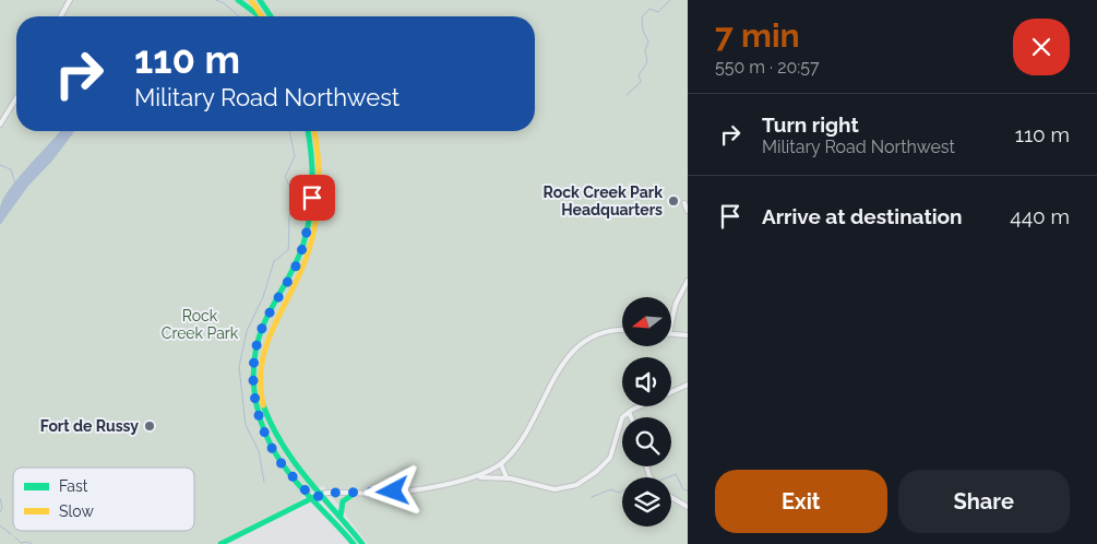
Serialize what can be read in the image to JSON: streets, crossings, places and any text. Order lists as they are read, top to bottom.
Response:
{
  "parks": ["Rock Creek Park"],
  "places": ["Rock Creek Park Headquarters", "Fort de Russy"],
  "legend": ["Fast", "Slow"],
  "north": "left",
  "page": {
    "heading": ["7 min", "550 m · 20:57"],
    "turn": ["110 m", "Military Road Northwest"],
    "list": [
      {
        "name": "Turn right",
        "note": "Military Road Northwest",
        "value": "110 m"
      },
      {
        "name": "Arrive at destination",
        "value": "440 m"
      }
    ],
    "buttons": ["Exit", "Share"]
  }
}
